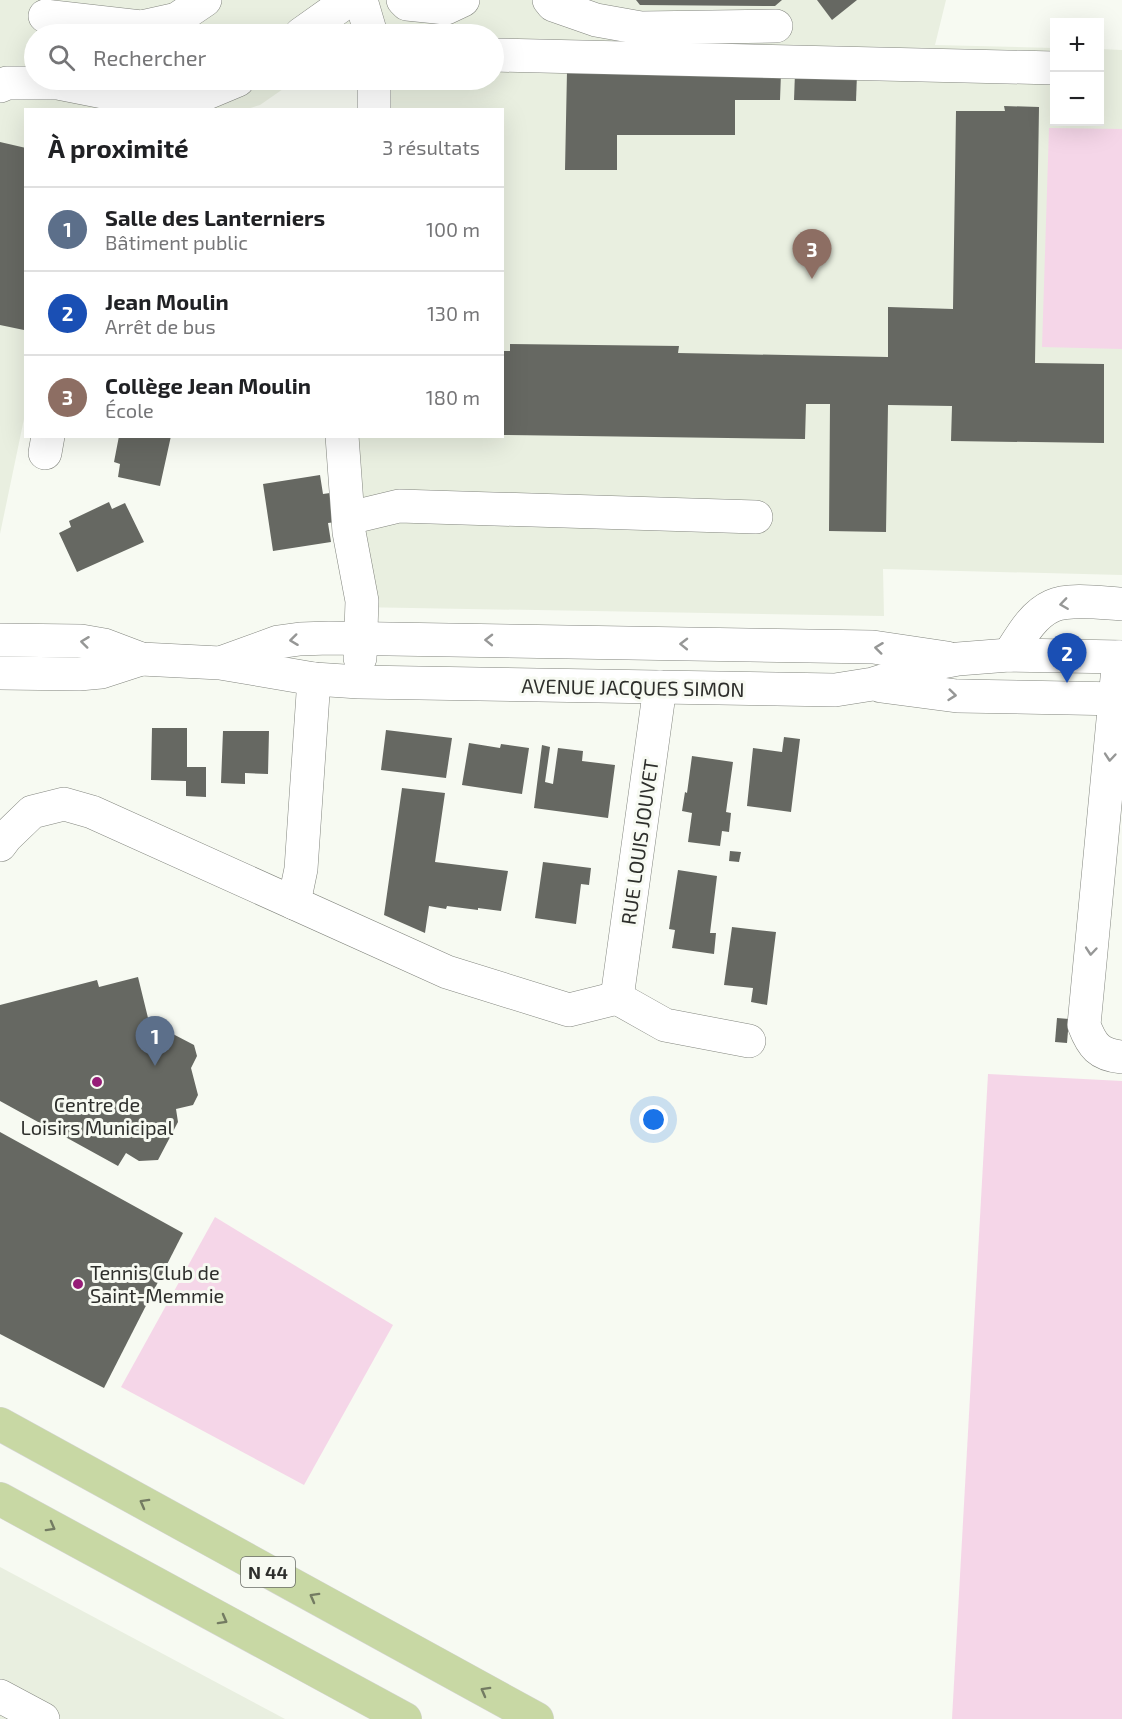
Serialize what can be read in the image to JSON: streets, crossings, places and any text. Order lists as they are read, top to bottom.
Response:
{
  "streets": {
    "main road": ["N 44"],
    "street": ["AVENUE JACQUES SIMON", "RUE LOUIS JOUVET"]
  },
  "crossings": [
    ["AVENUE JACQUES SIMON", "RUE LOUIS JOUVET"]
  ],
  "places": ["Centre de Loisirs Municipal", "Tennis Club de Saint-Memmie"],
  "page": {
    "map_buttons": ["+", "−"],
    "search": "Rechercher",
    "heading": ["À proximité", "3 résultats"],
    "list": [
      {
        "mark": "1",
        "name": "Salle des Lanterniers",
        "note": "Bâtiment public",
        "value": "100 m"
      },
      {
        "mark": "2",
        "name": "Jean Moulin",
        "note": "Arrêt de bus",
        "value": "130 m"
      },
      {
        "mark": "3",
        "name": "Collège Jean Moulin",
        "note": "École",
        "value": "180 m"
      }
    ],
    "pins": ["3", "2", "1"]
  }
}
